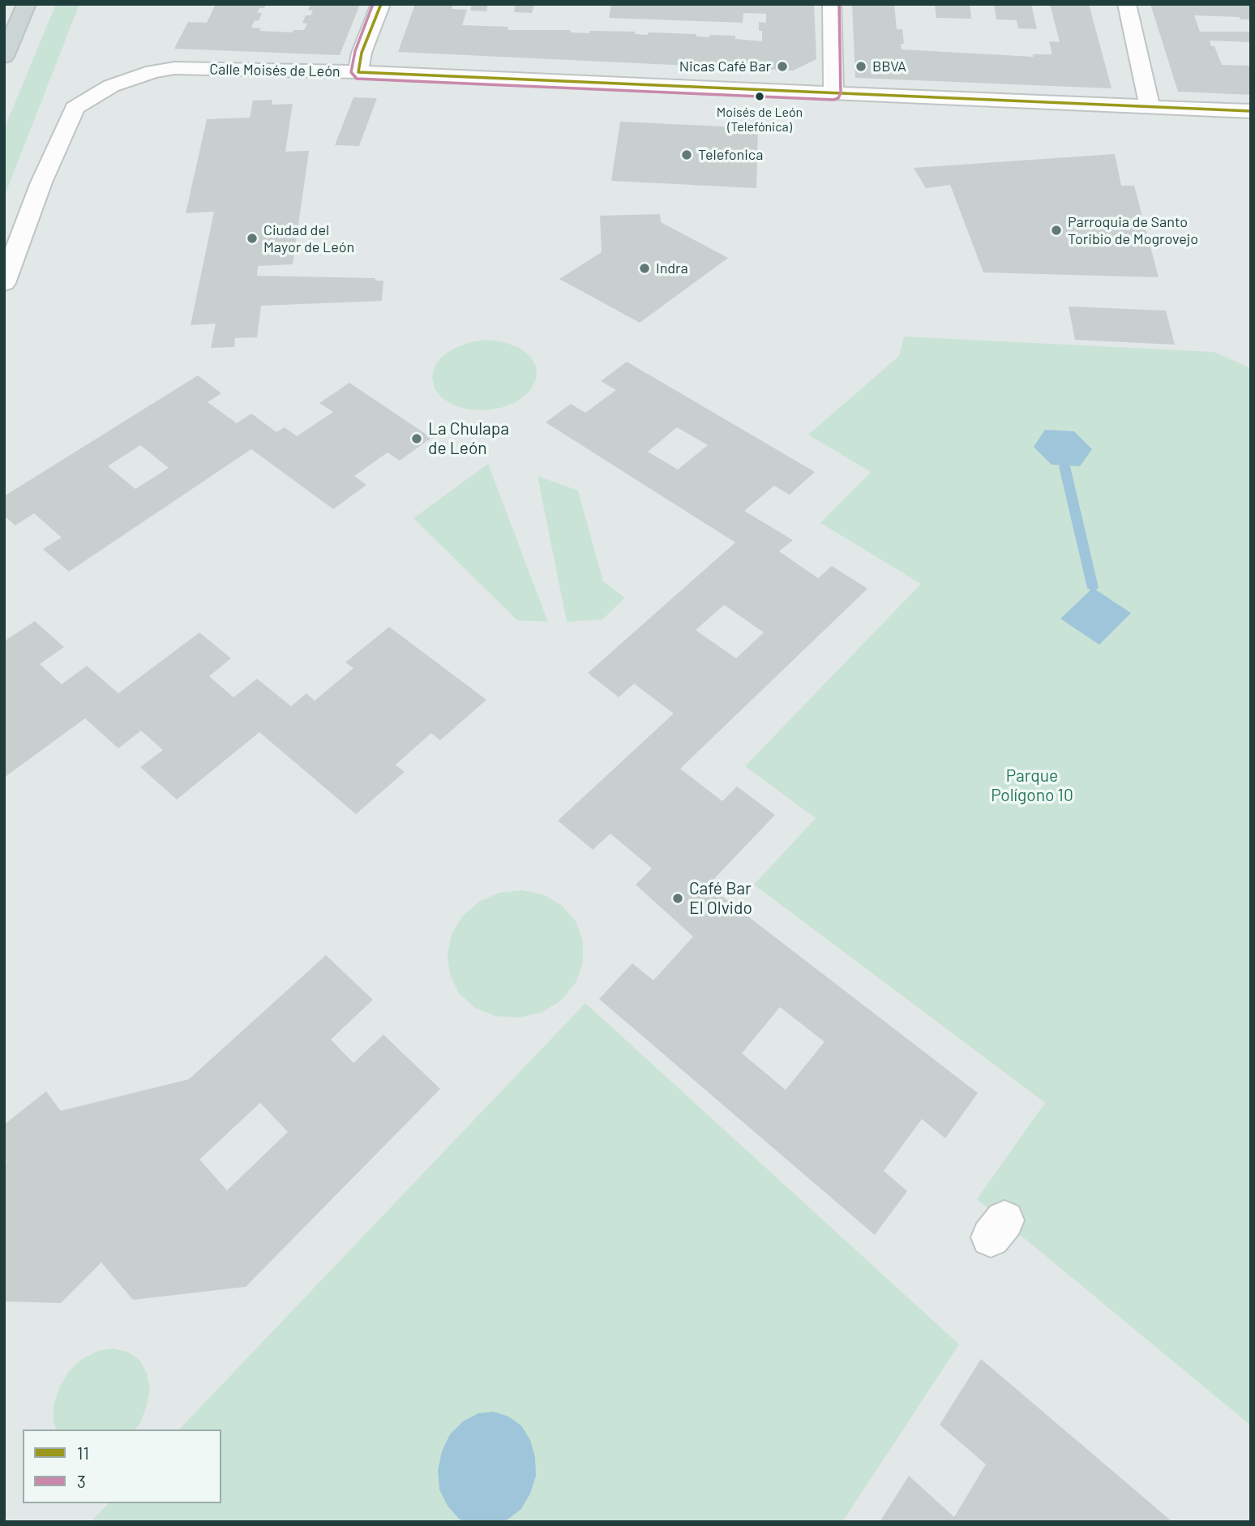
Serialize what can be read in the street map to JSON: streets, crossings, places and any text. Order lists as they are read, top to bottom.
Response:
{
  "streets": {
    "street": ["Calle Moisés de León"]
  },
  "parks": ["Parque Polígono 10"],
  "places": [
    "Nicas Café Bar",
    "BBVA",
    "Moisés de León (Telefónica)",
    "Telefonica",
    "Parroquia de Santo Toribio de Mogrovejo",
    "Ciudad del Mayor de León",
    "Indra",
    "La Chulapa de León",
    "Café Bar El Olvido"
  ],
  "lines": ["transit line 11", "transit line 3"],
  "legend": ["11", "3"]
}
